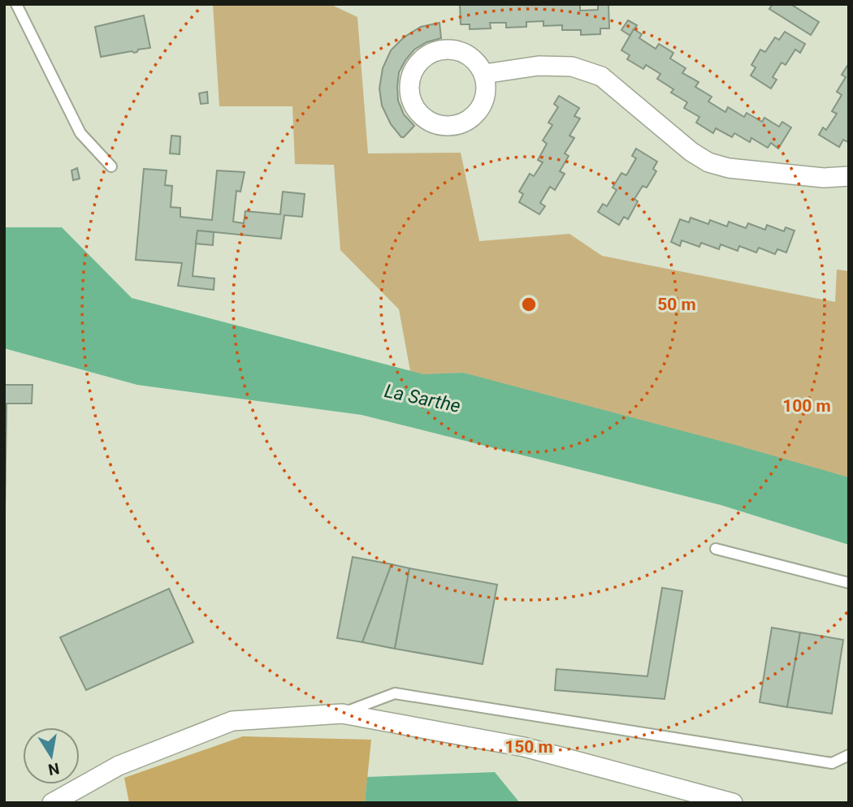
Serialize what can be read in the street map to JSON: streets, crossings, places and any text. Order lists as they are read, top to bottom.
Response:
{
  "water": ["La Sarthe"],
  "north": "bottom",
  "rings": ["50 m", "100 m", "150 m"]
}
